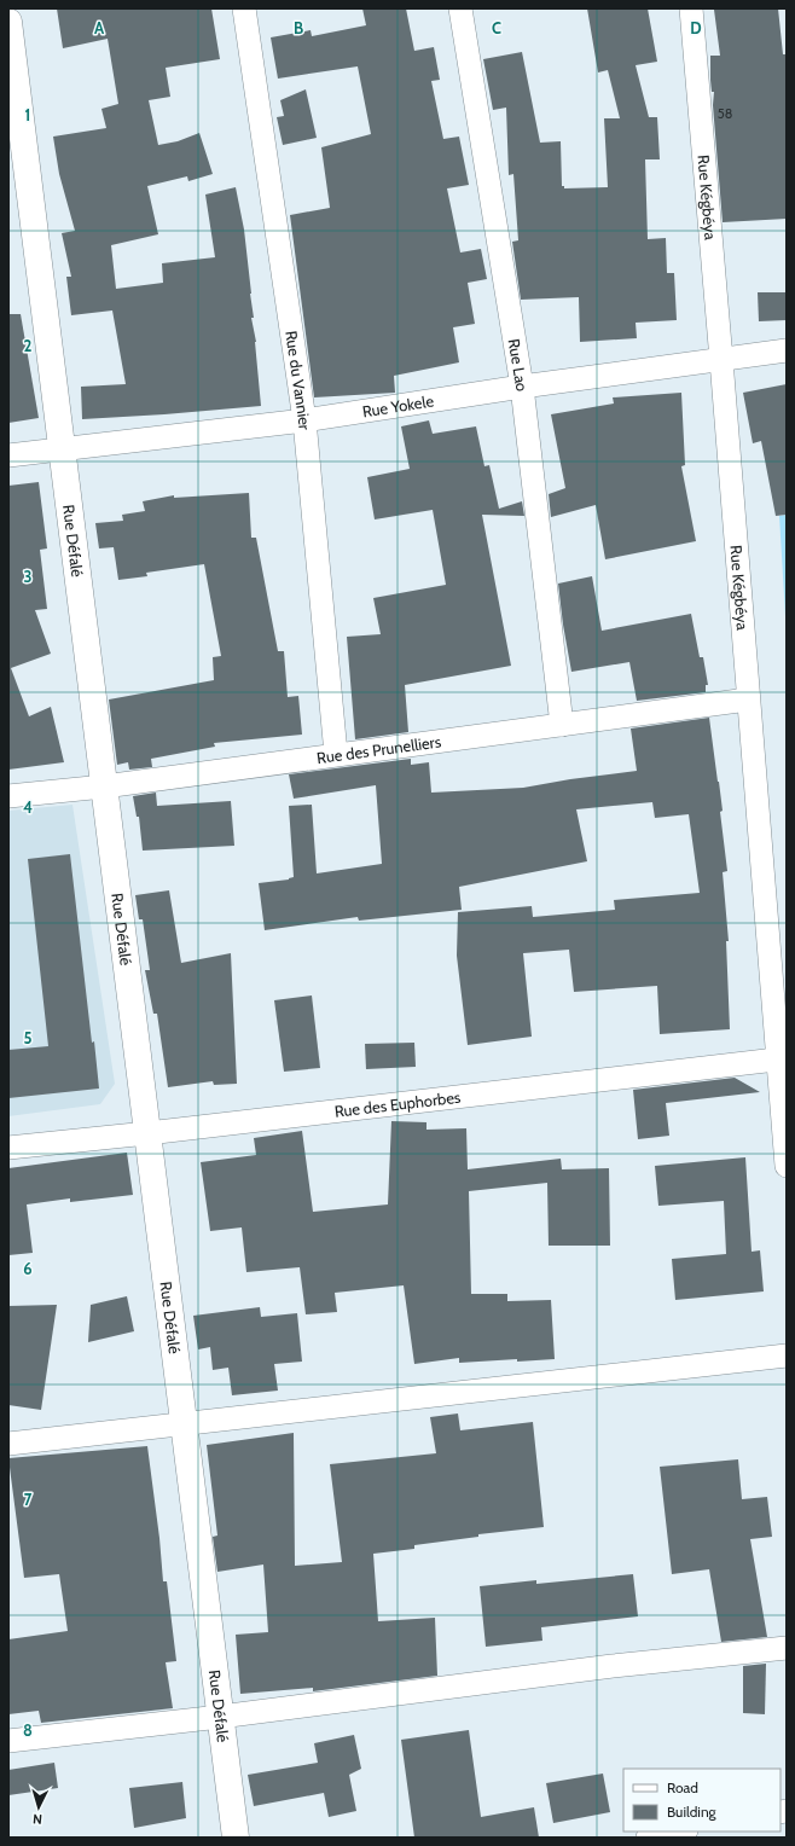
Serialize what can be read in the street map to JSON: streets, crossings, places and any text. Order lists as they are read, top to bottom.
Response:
{
  "streets": {
    "street": [
      "Rue Kégbéya",
      "Rue Lao",
      "Rue du Vannier",
      "Rue Yokele",
      "Rue Défalé",
      "Rue des Prunelliers",
      "Rue des Euphorbes"
    ]
  },
  "crossings": [
    ["Rue Kégbéya", "Rue Yokele"],
    ["Rue Kégbéya", "Rue des Prunelliers"],
    ["Rue Kégbéya", "Rue des Euphorbes"],
    ["Rue Lao", "Rue Yokele"],
    ["Rue Lao", "Rue des Prunelliers"],
    ["Rue du Vannier", "Rue Yokele"],
    ["Rue du Vannier", "Rue des Prunelliers"],
    ["Rue Yokele", "Rue Défalé"],
    ["Rue Défalé", "Rue des Prunelliers"],
    ["Rue Défalé", "Rue des Euphorbes"]
  ],
  "house_numbers": ["58"],
  "legend": ["Road", "Building"],
  "north": "bottom",
  "grid": {
    "columns": [
      "A",
      "B",
      "C",
      "D"
    ],
    "rows": [
      "1",
      "2",
      "3",
      "4",
      "5",
      "6",
      "7",
      "8"
    ]
  }
}
